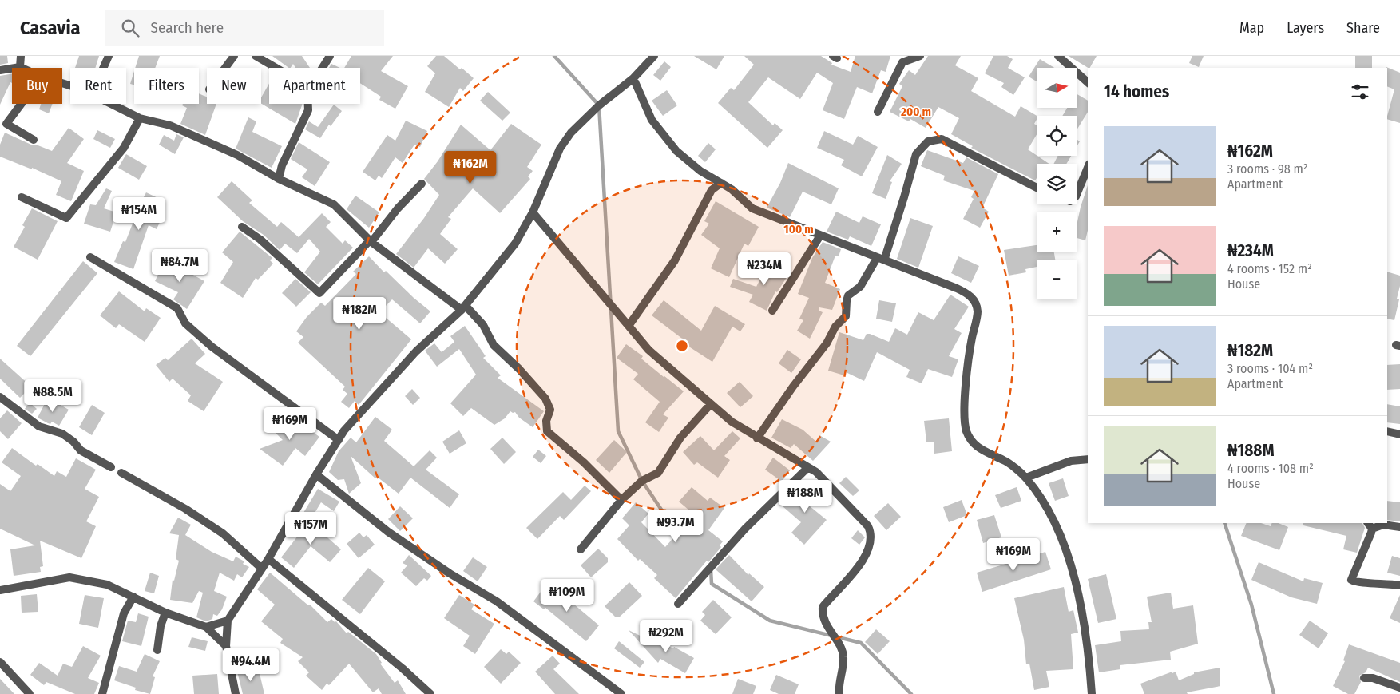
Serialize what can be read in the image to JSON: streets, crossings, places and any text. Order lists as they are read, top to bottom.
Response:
{
  "north": "right",
  "page": {
    "header": "Casavia",
    "search": "Search here",
    "nav": ["Map", "Layers", "Share"],
    "map_buttons": ["+", "−"],
    "chip": [
      "Buy",
      "Rent",
      "Filters",
      "New",
      "Apartment"
    ],
    "heading": "14 homes",
    "list": [
      {
        "name": "₦162M",
        "note": "3 rooms · 98 m² · Apartment"
      },
      {
        "name": "₦234M",
        "note": "4 rooms · 152 m² · House"
      },
      {
        "name": "₦182M",
        "note": "3 rooms · 104 m² · Apartment"
      },
      {
        "name": "₦188M",
        "note": "4 rooms · 108 m² · House"
      }
    ],
    "price": [
      "₦162M",
      "₦154M",
      "₦84.7M",
      "₦234M",
      "₦182M",
      "₦88.5M",
      "₦169M",
      "₦188M",
      "₦93.7M",
      "₦157M",
      "₦169M",
      "₦109M",
      "₦292M",
      "₦94.4M"
    ]
  },
  "rings": ["200 m", "100 m"]
}
